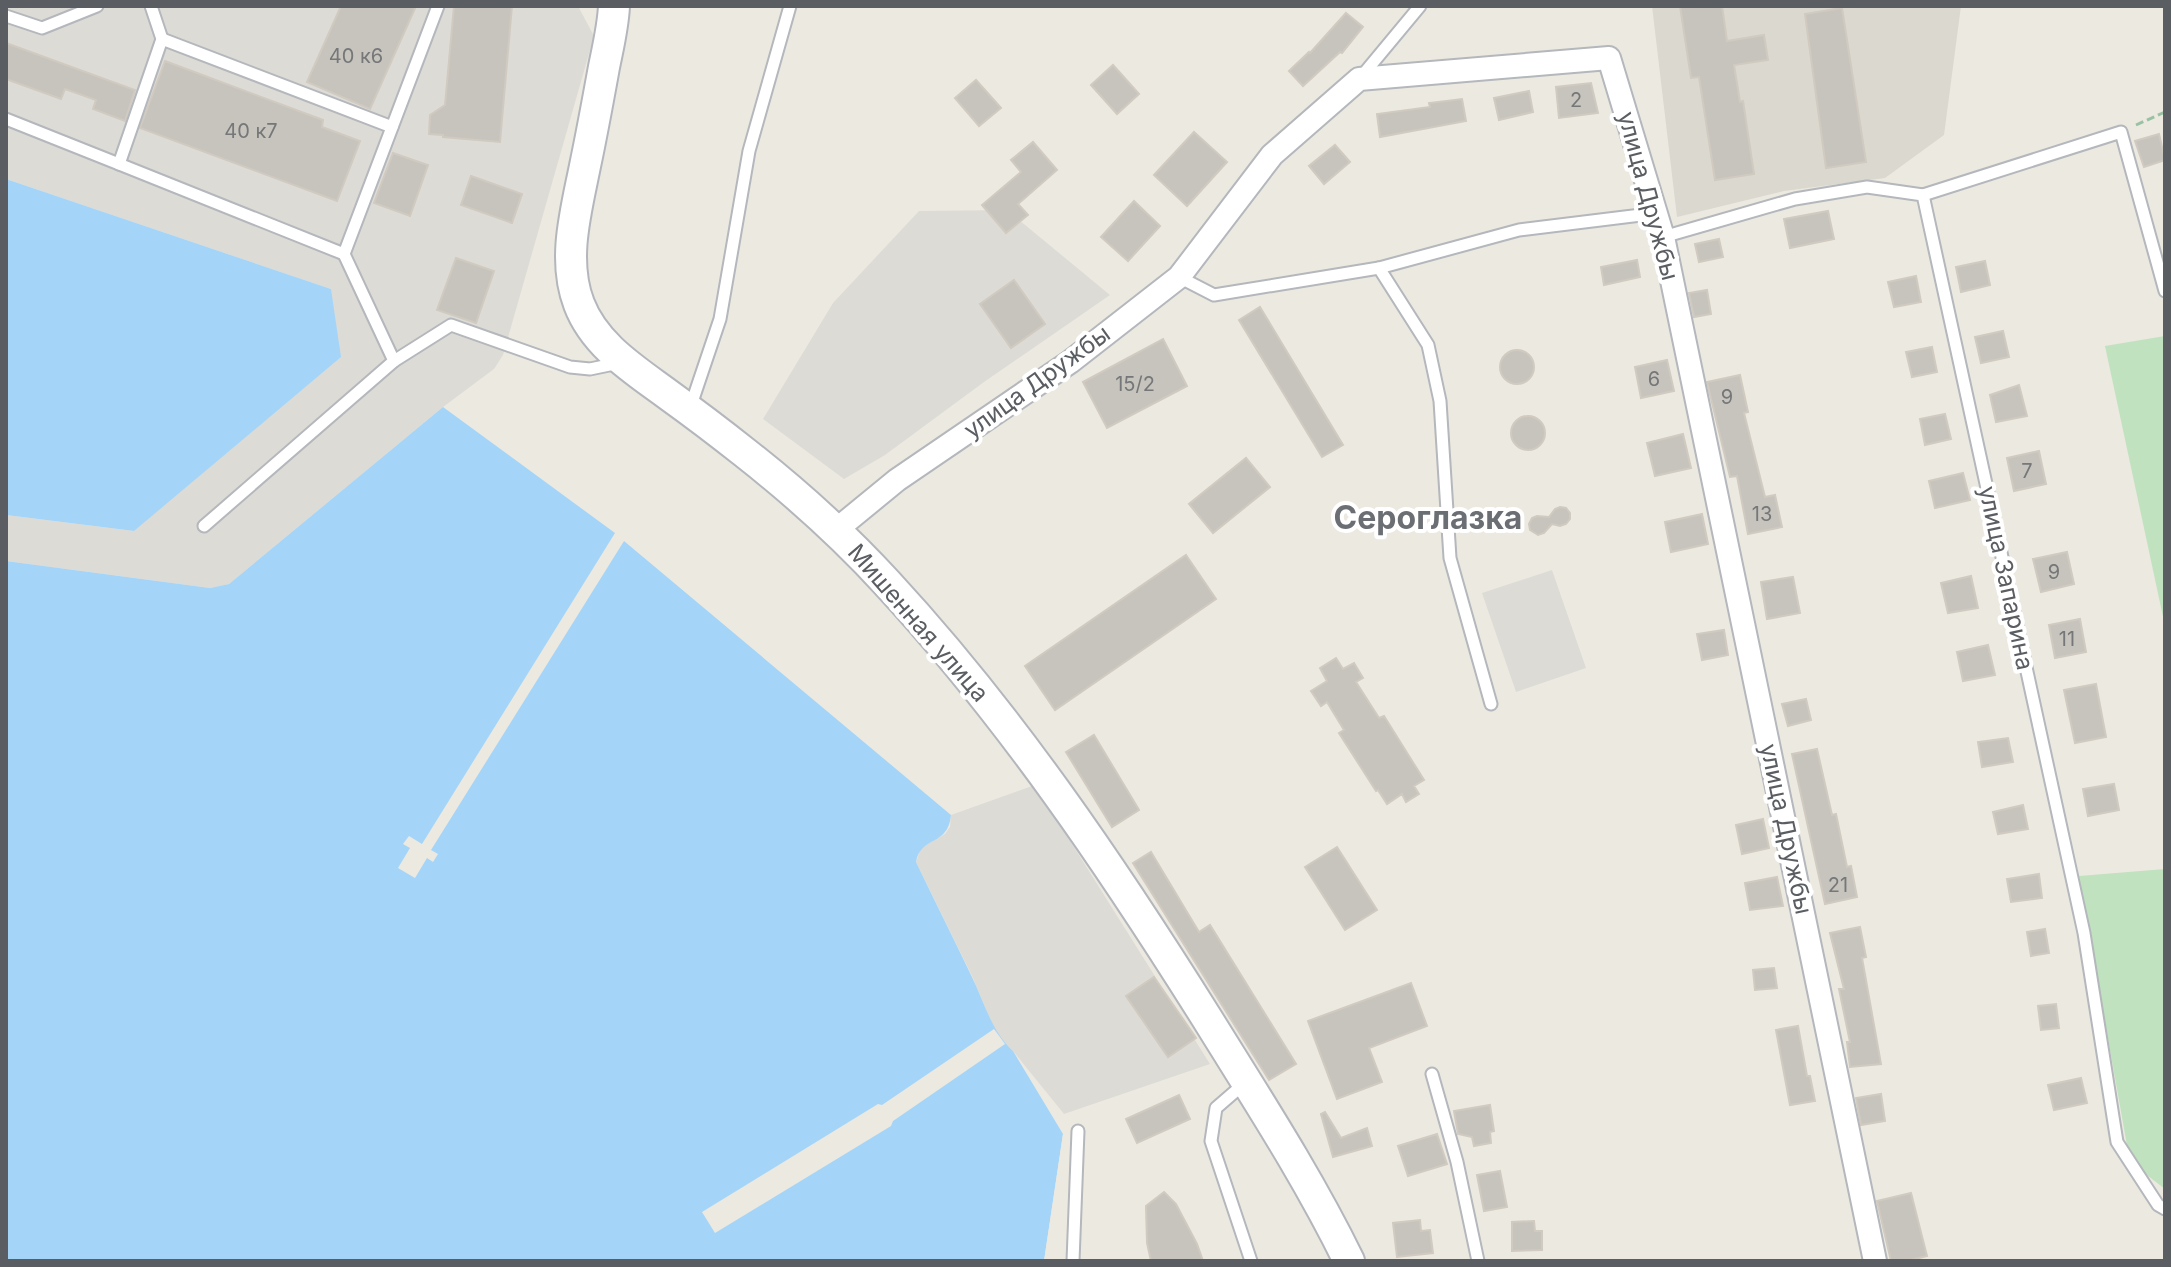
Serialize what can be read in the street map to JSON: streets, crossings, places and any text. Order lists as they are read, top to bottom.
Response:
{
  "streets": {
    "main road": ["Мишенная улица"],
    "street": ["улица Дружбы"],
    "lane": ["улица Запарина"]
  },
  "crossings": [
    ["улица Дружбы", "Мишенная улица"]
  ],
  "districts": ["Сероглазка"],
  "house_numbers": [
    "40 к6",
    "2",
    "40 к7",
    "6",
    "15/2",
    "9",
    "7",
    "13",
    "9",
    "11",
    "21"
  ]
}
